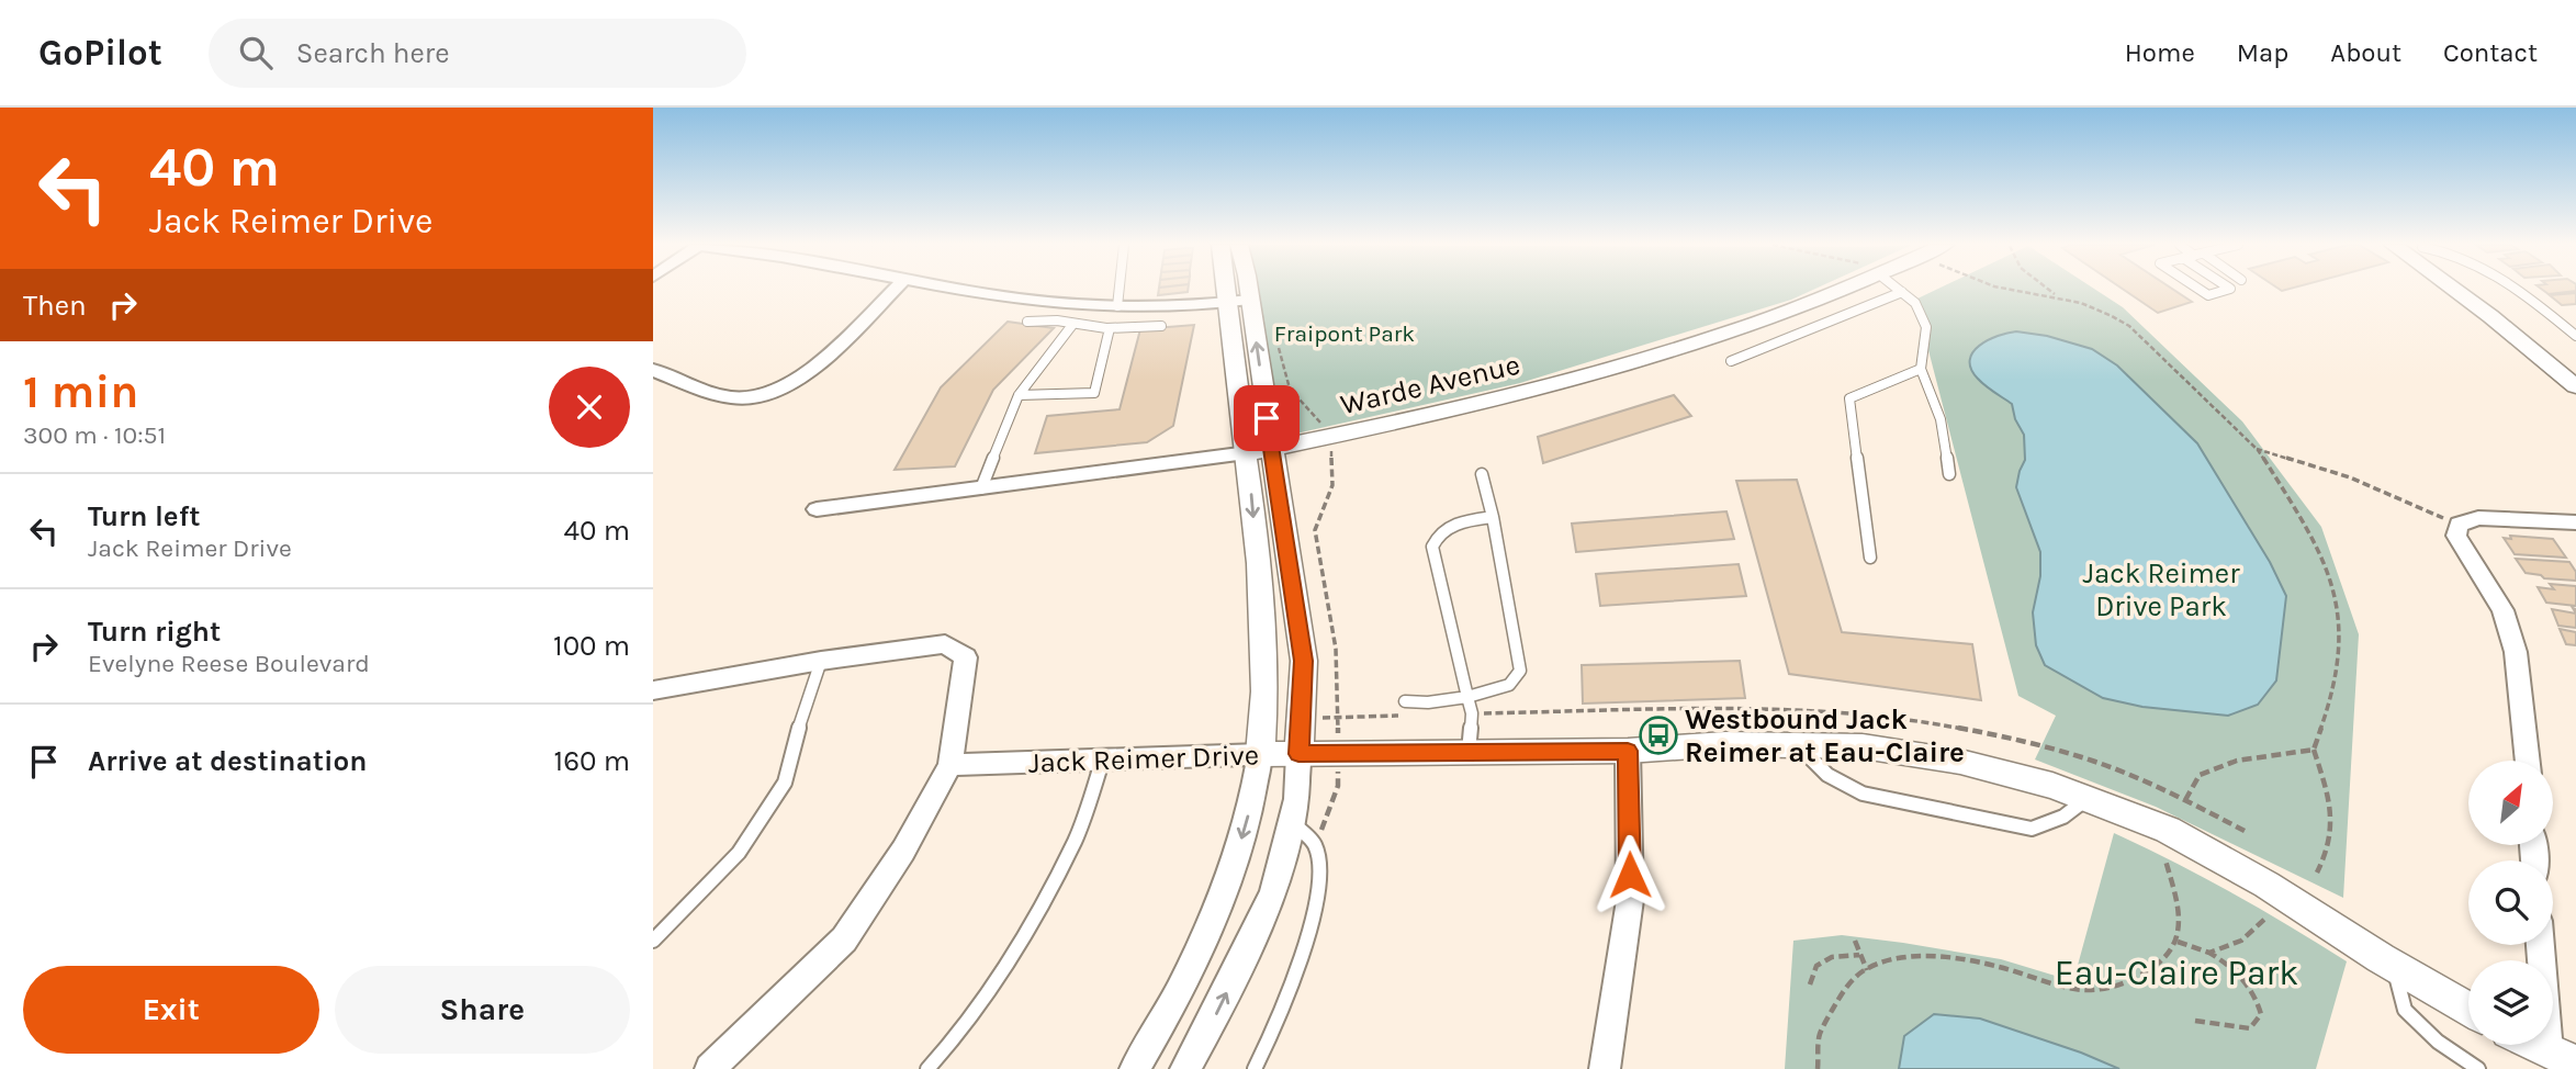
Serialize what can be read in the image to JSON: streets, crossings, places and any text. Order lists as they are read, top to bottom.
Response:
{
  "streets": {
    "street": ["Warde Avenue", "Jack Reimer Drive"]
  },
  "parks": ["Fraipont Park", "Jack Reimer Drive Park", "Eau-Claire Park"],
  "places": {
    "bus stop": ["Westbound Jack Reimer at Eau-Claire"]
  },
  "north": "top right",
  "page": {
    "header": "GoPilot",
    "search": "Search here",
    "nav": [
      "Home",
      "Map",
      "About",
      "Contact"
    ],
    "turn": ["40 m", "Jack Reimer Drive"],
    "then": "Then",
    "heading": ["1 min", "300 m · 10:51"],
    "list": [
      {
        "name": "Turn left",
        "note": "Jack Reimer Drive",
        "value": "40 m"
      },
      {
        "name": "Turn right",
        "note": "Evelyne Reese Boulevard",
        "value": "100 m"
      },
      {
        "name": "Arrive at destination",
        "value": "160 m"
      }
    ],
    "buttons": ["Exit", "Share"]
  }
}
